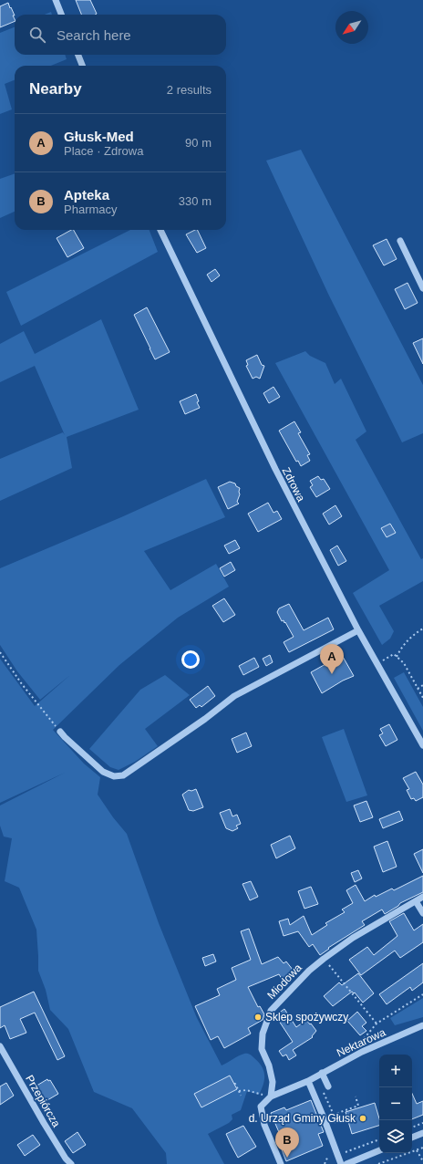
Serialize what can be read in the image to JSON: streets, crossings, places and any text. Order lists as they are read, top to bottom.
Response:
{
  "streets": {
    "street": [
      "Zdrowa",
      "Miodowa",
      "Nektarowa",
      "Przepiórcza"
    ]
  },
  "places": ["Sklep spożywczy", "d. Urząd Gminy Głusk"],
  "north": "bottom left",
  "page": {
    "search": "Search here",
    "heading": ["Nearby", "2 results"],
    "list": [
      {
        "mark": "A",
        "name": "Głusk-Med",
        "note": "Place · Zdrowa",
        "value": "90 m"
      },
      {
        "mark": "B",
        "name": "Apteka",
        "note": "Pharmacy",
        "value": "330 m"
      }
    ],
    "pins": ["A", "B"],
    "map_buttons": ["+", "−"]
  }
}
